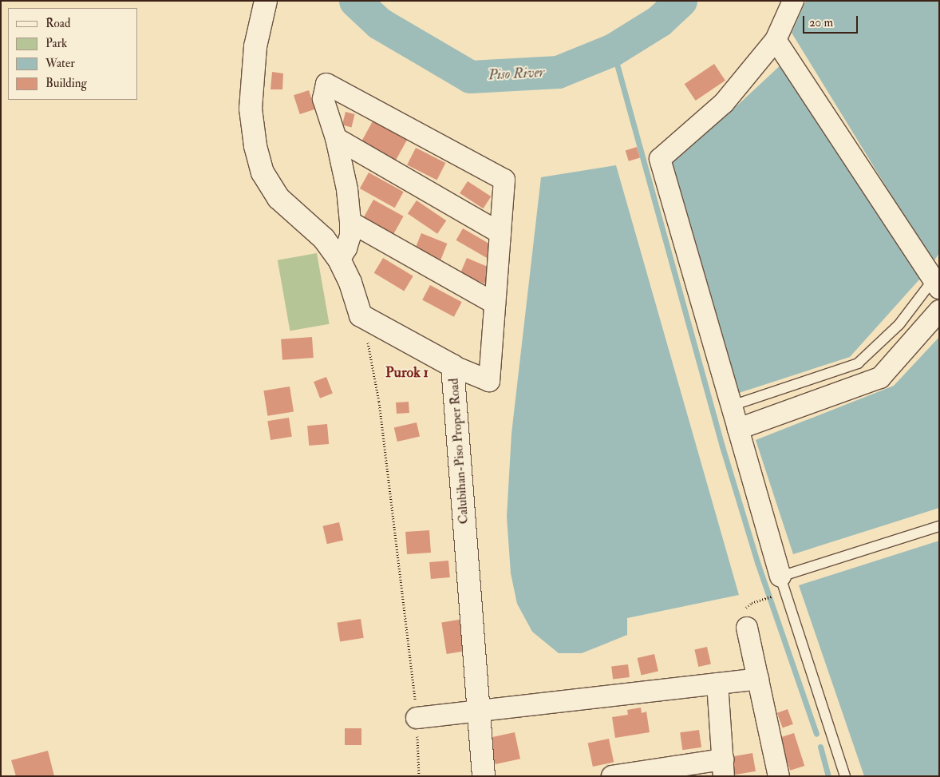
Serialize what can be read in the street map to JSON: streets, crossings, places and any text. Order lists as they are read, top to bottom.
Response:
{
  "streets": {
    "street": ["Calubihan-Piso Proper Road"]
  },
  "districts": ["Purok 1"],
  "water": ["Piso River"],
  "legend": [
    "Road",
    "Park",
    "Water",
    "Building"
  ],
  "scale_bar": "20 m"
}
